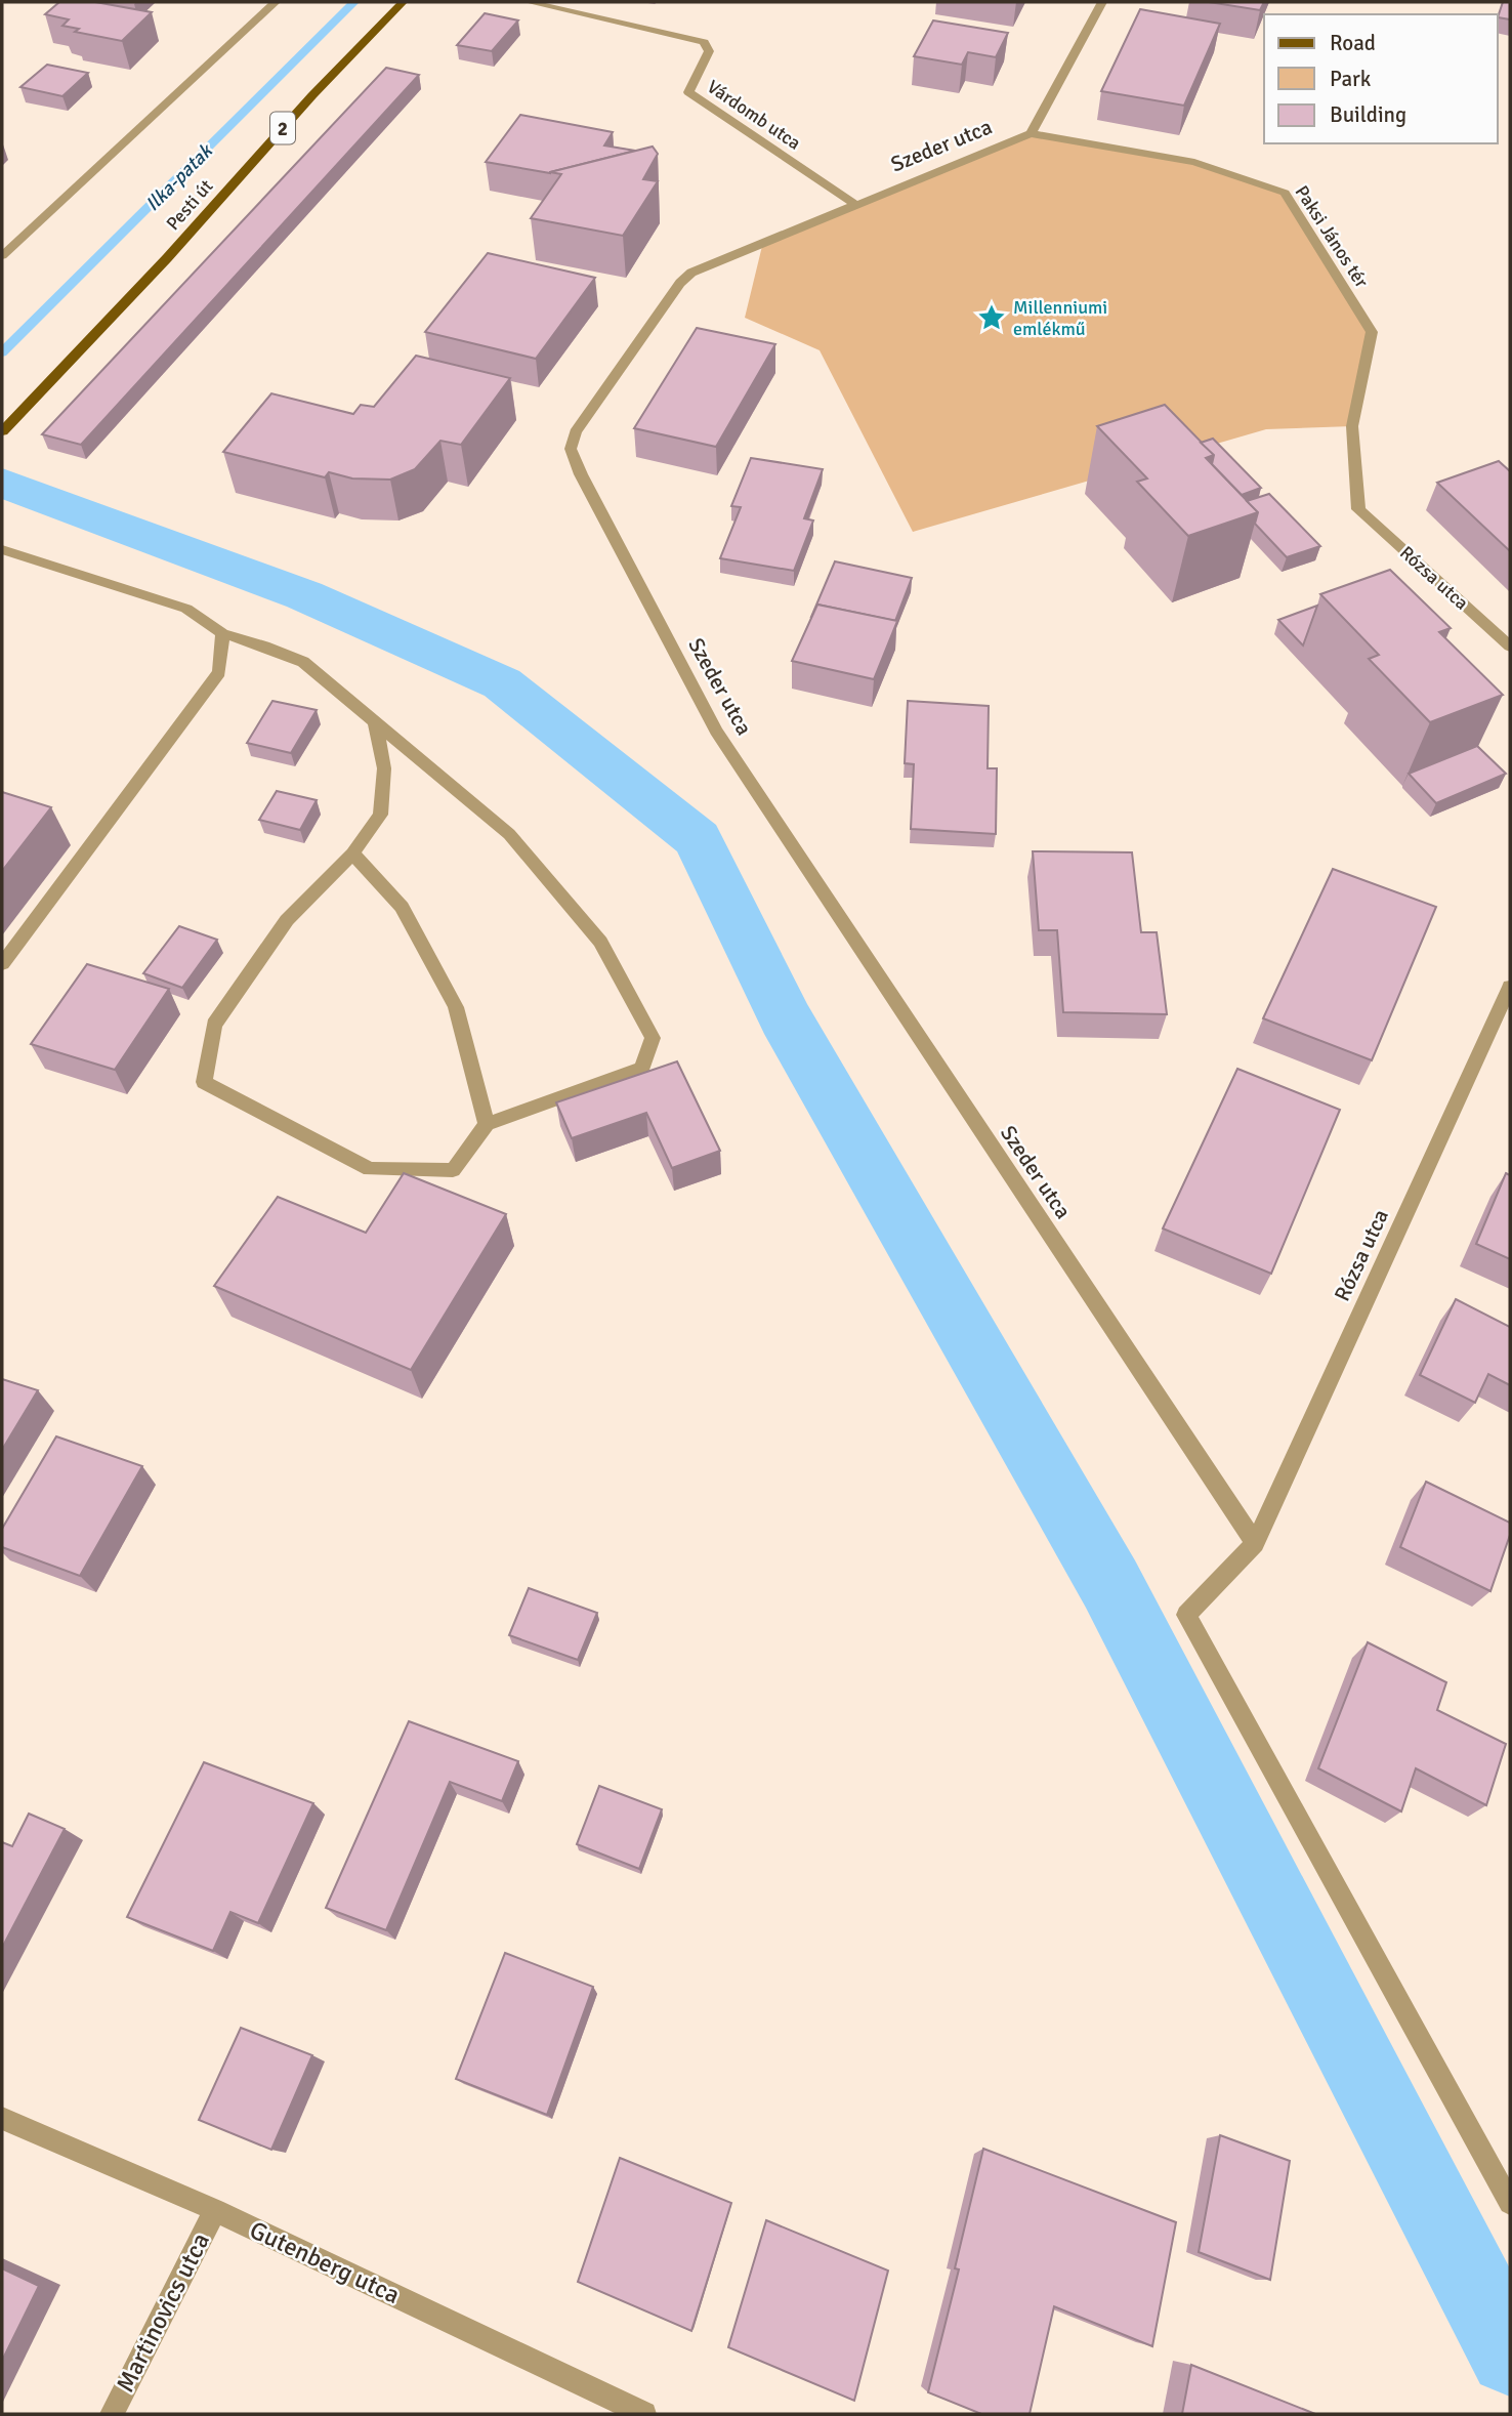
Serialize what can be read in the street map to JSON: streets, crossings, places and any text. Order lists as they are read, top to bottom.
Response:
{
  "streets": {
    "main road": ["2", "Pesti út"],
    "street": [
      "Várdomb utca",
      "Szeder utca",
      "Paksi János tér",
      "Rózsa utca",
      "Gutenberg utca",
      "Martinovics utca"
    ]
  },
  "crossings": [
    ["Várdomb utca", "Szeder utca"],
    ["Szeder utca", "Paksi János tér"],
    ["Szeder utca", "Rózsa utca"],
    ["Paksi János tér", "Rózsa utca"],
    ["Gutenberg utca", "Martinovics utca"]
  ],
  "water": ["Ilka-patak"],
  "places": {
    "place": ["Millenniumi emlékmű"]
  },
  "legend": ["Road", "Park", "Building"]
}
